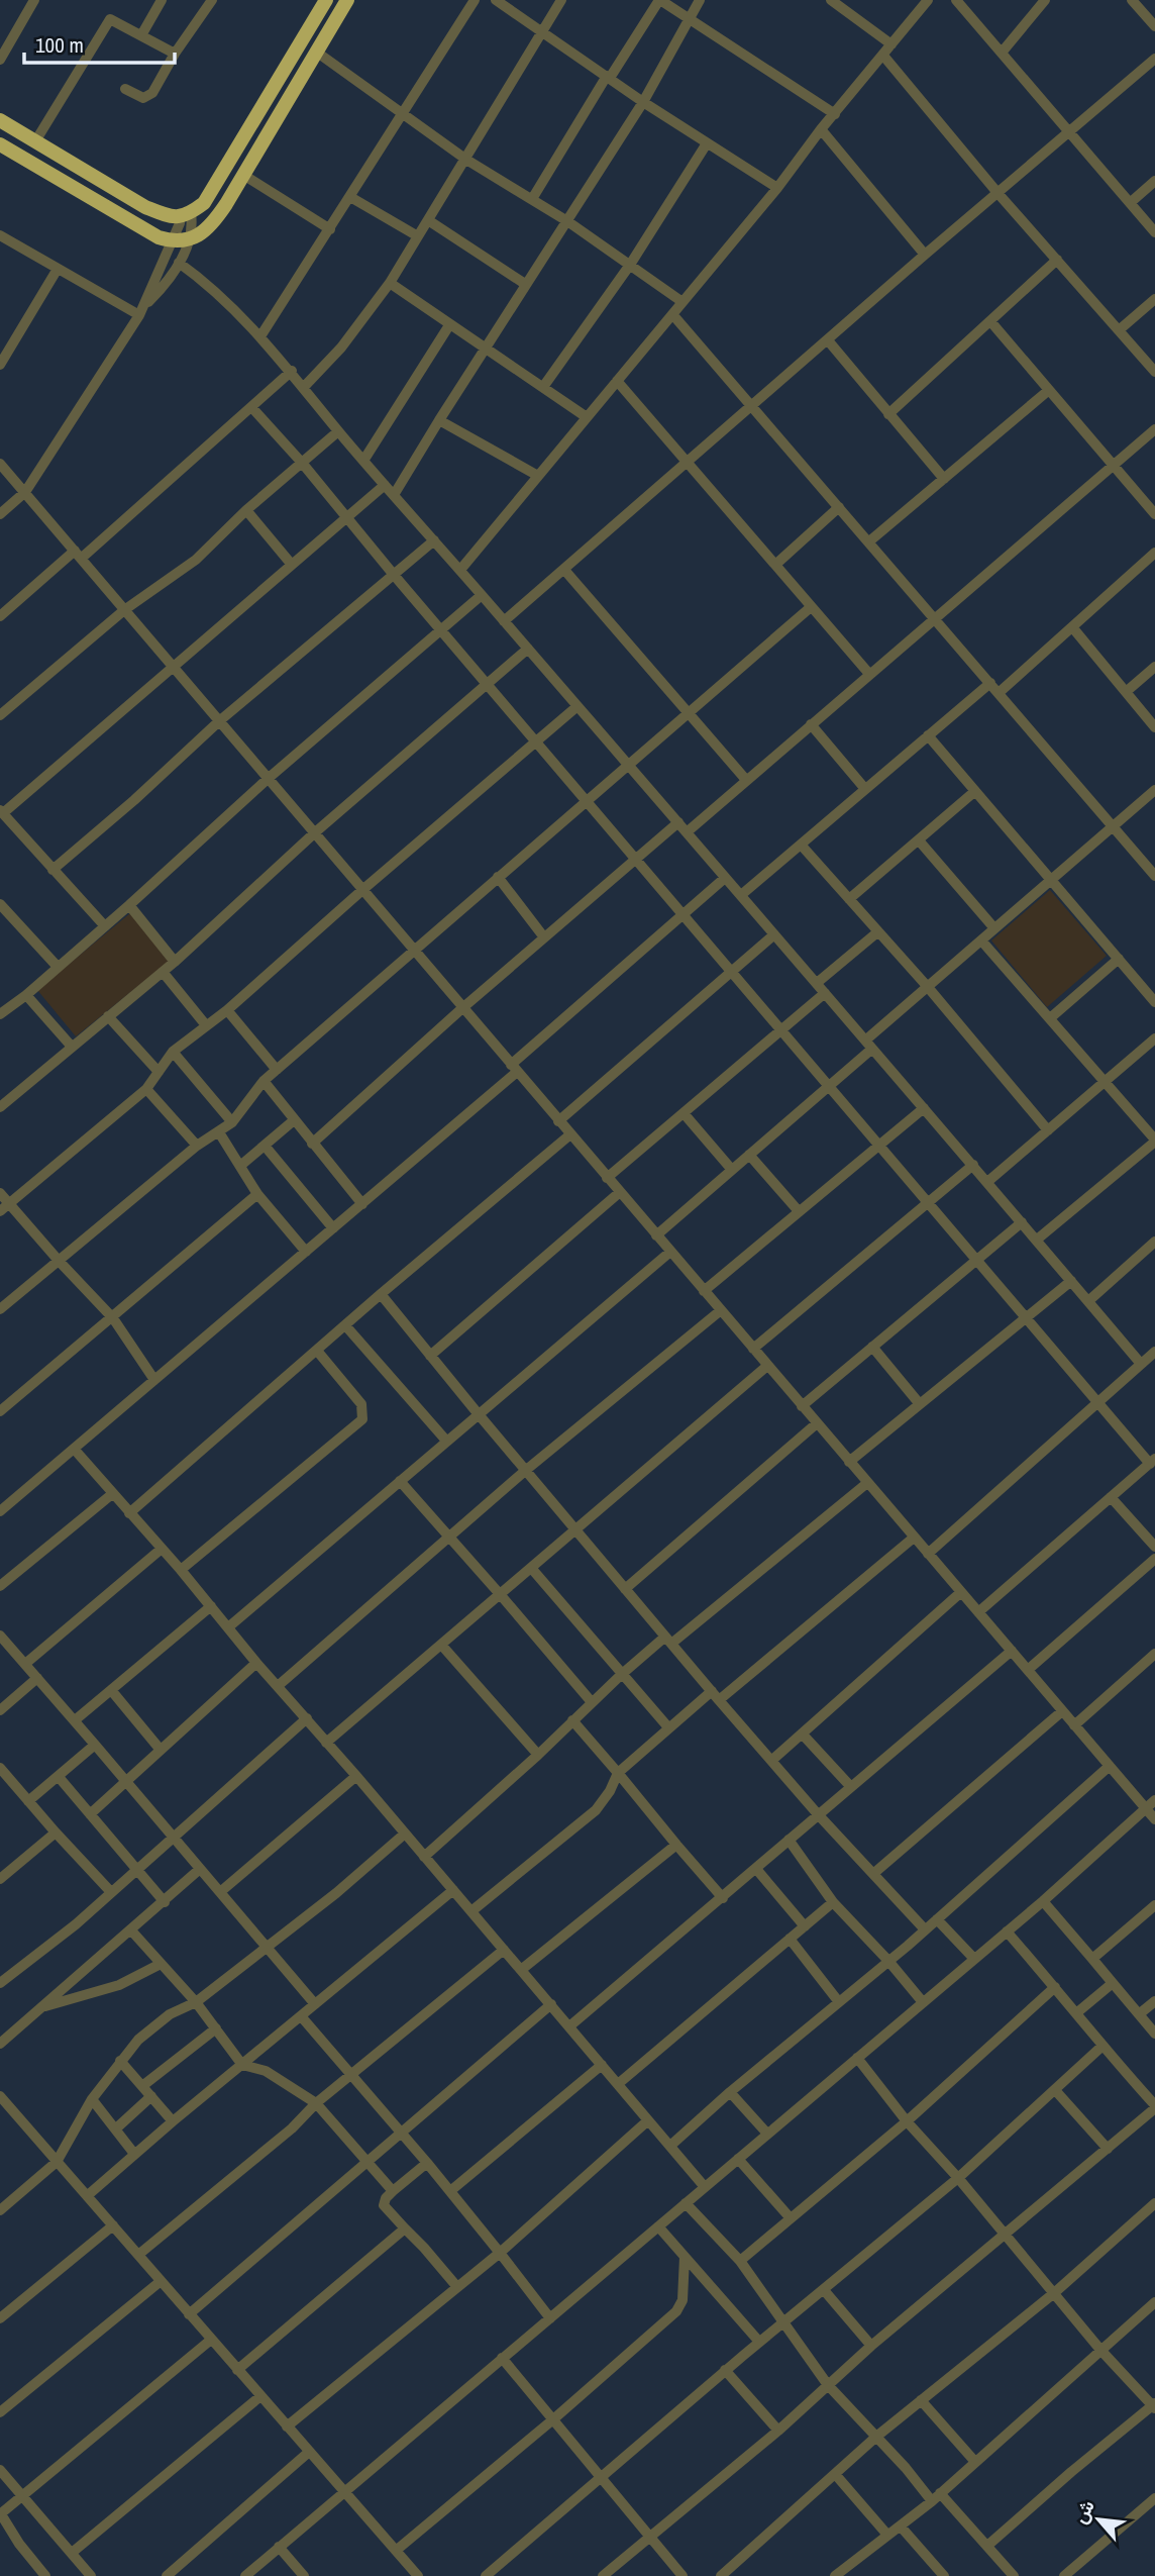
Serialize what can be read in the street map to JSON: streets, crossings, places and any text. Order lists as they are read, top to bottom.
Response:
{
  "scale_bar": "100 m",
  "north": "top left"
}
